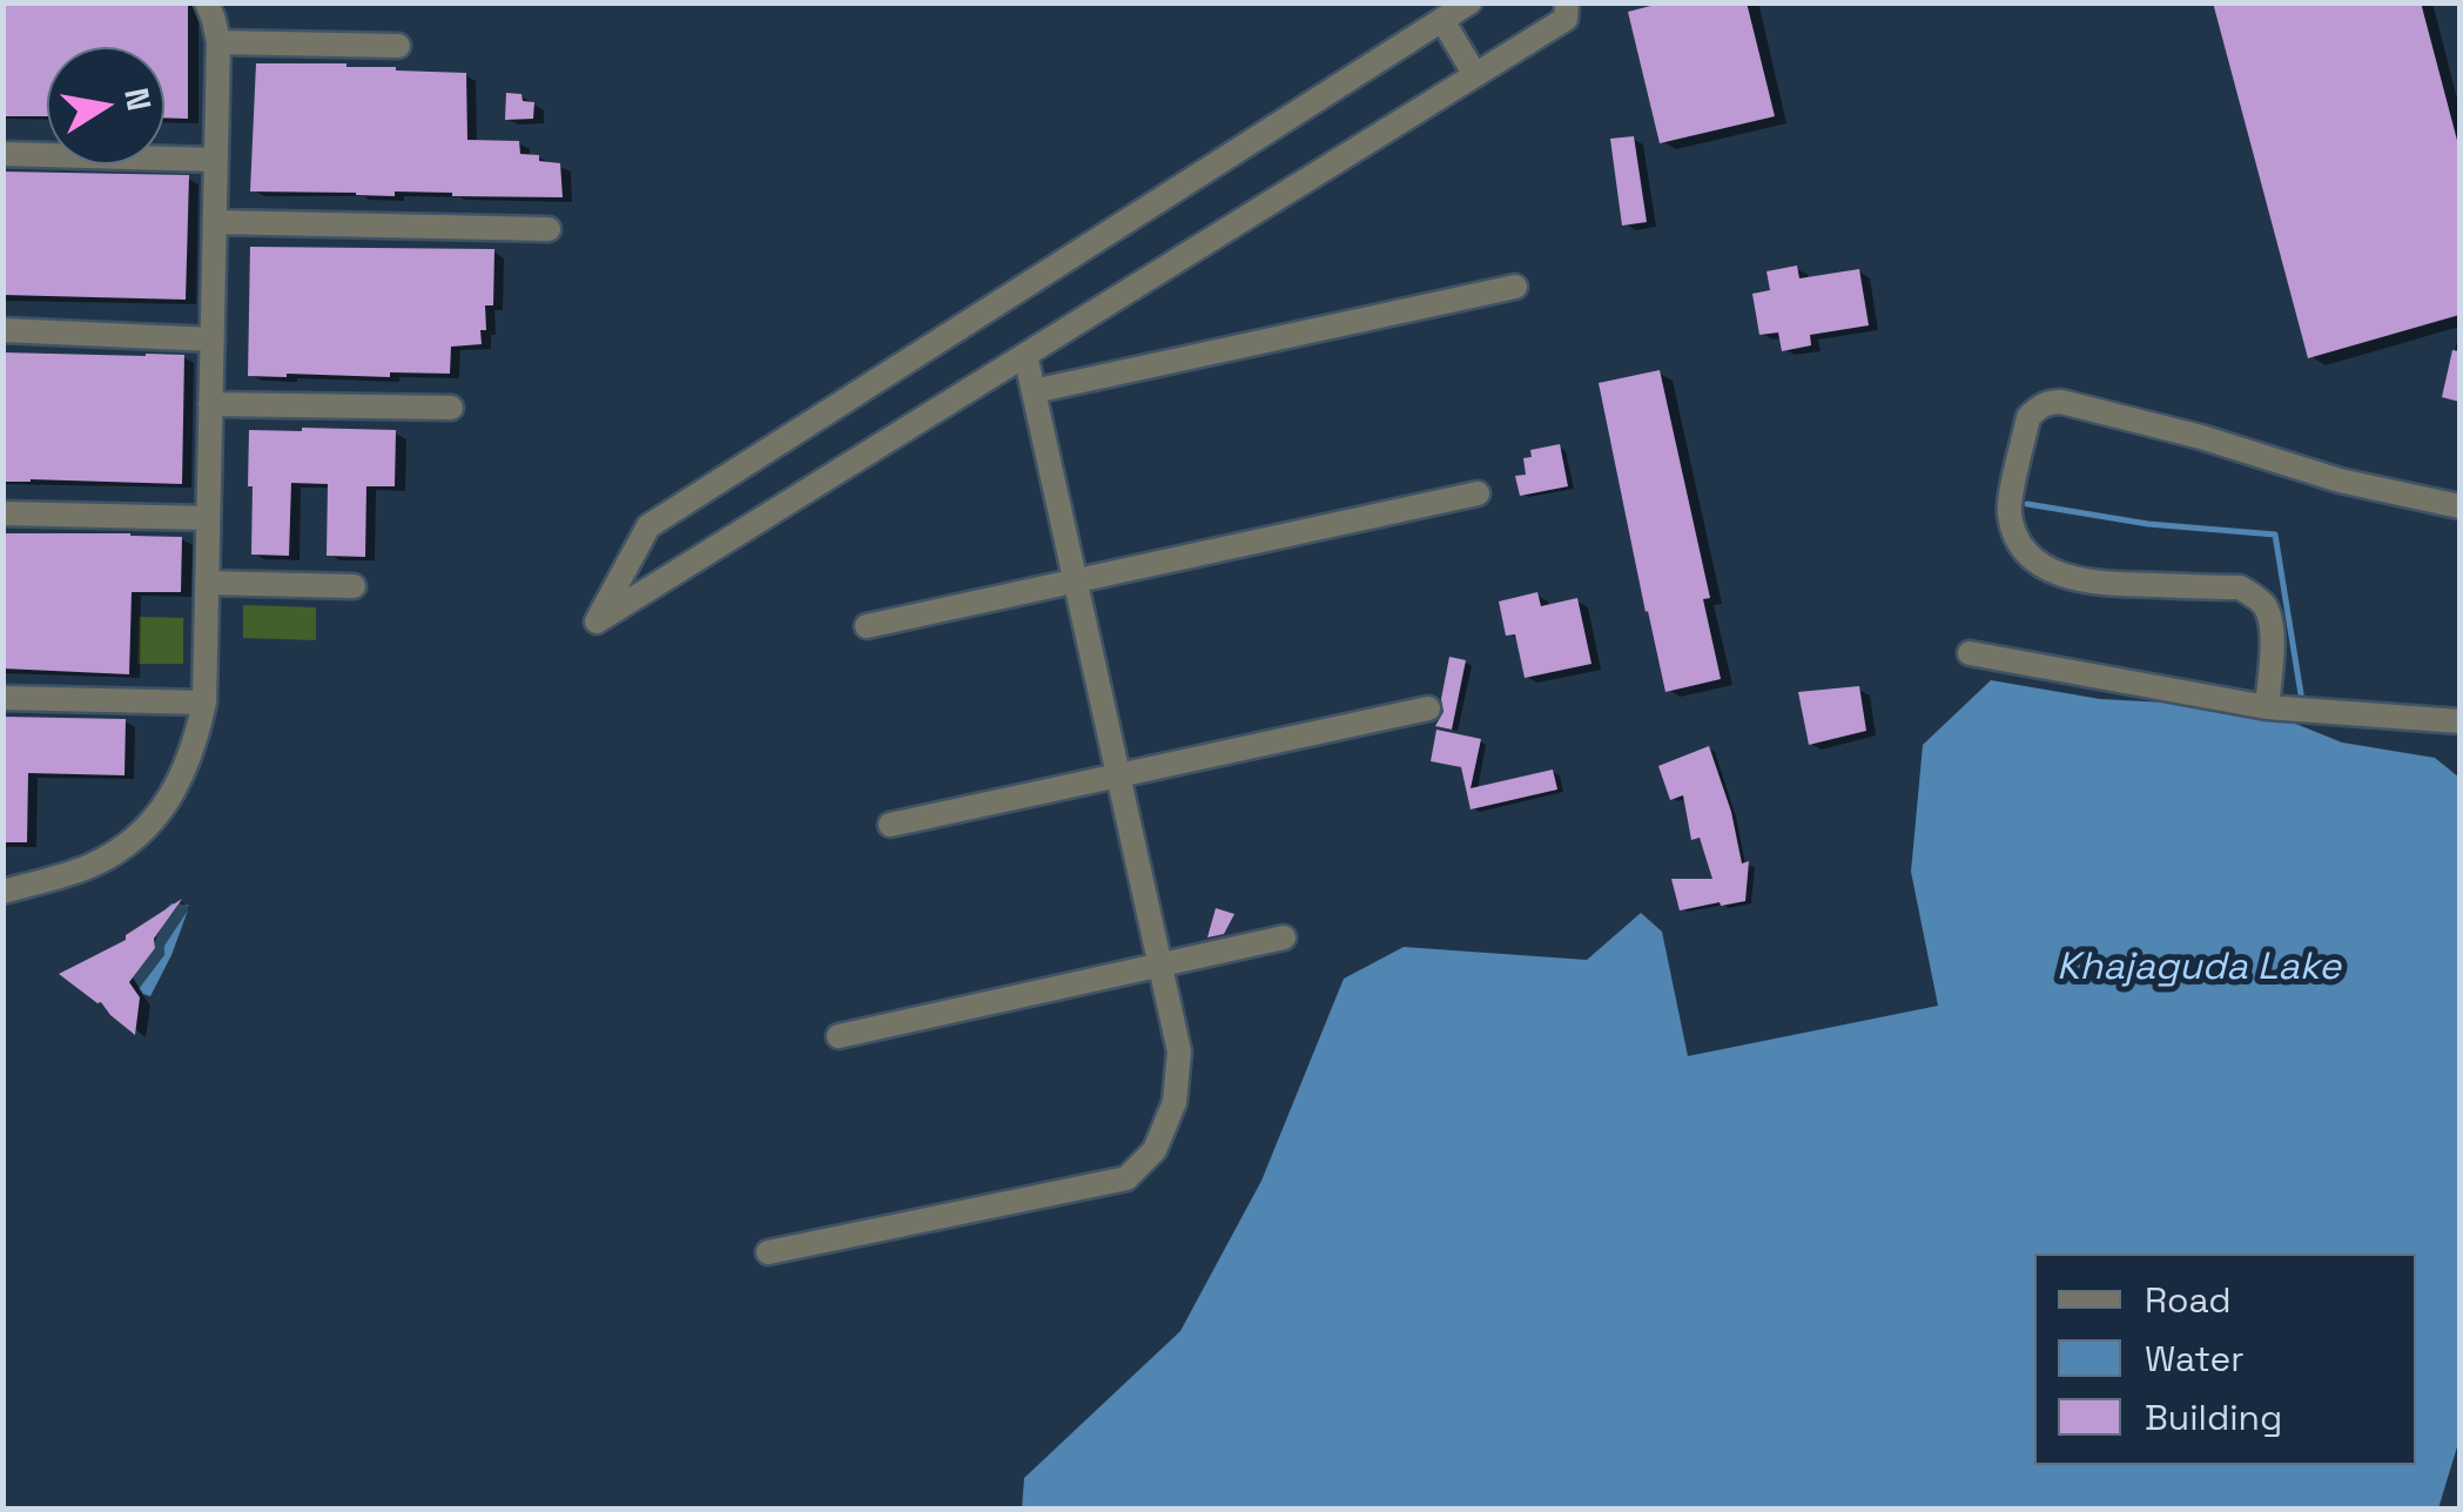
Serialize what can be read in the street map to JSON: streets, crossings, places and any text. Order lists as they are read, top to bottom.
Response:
{
  "water": ["Khajaguda Lake"],
  "legend": ["Road", "Water", "Building"],
  "north": "right"
}
